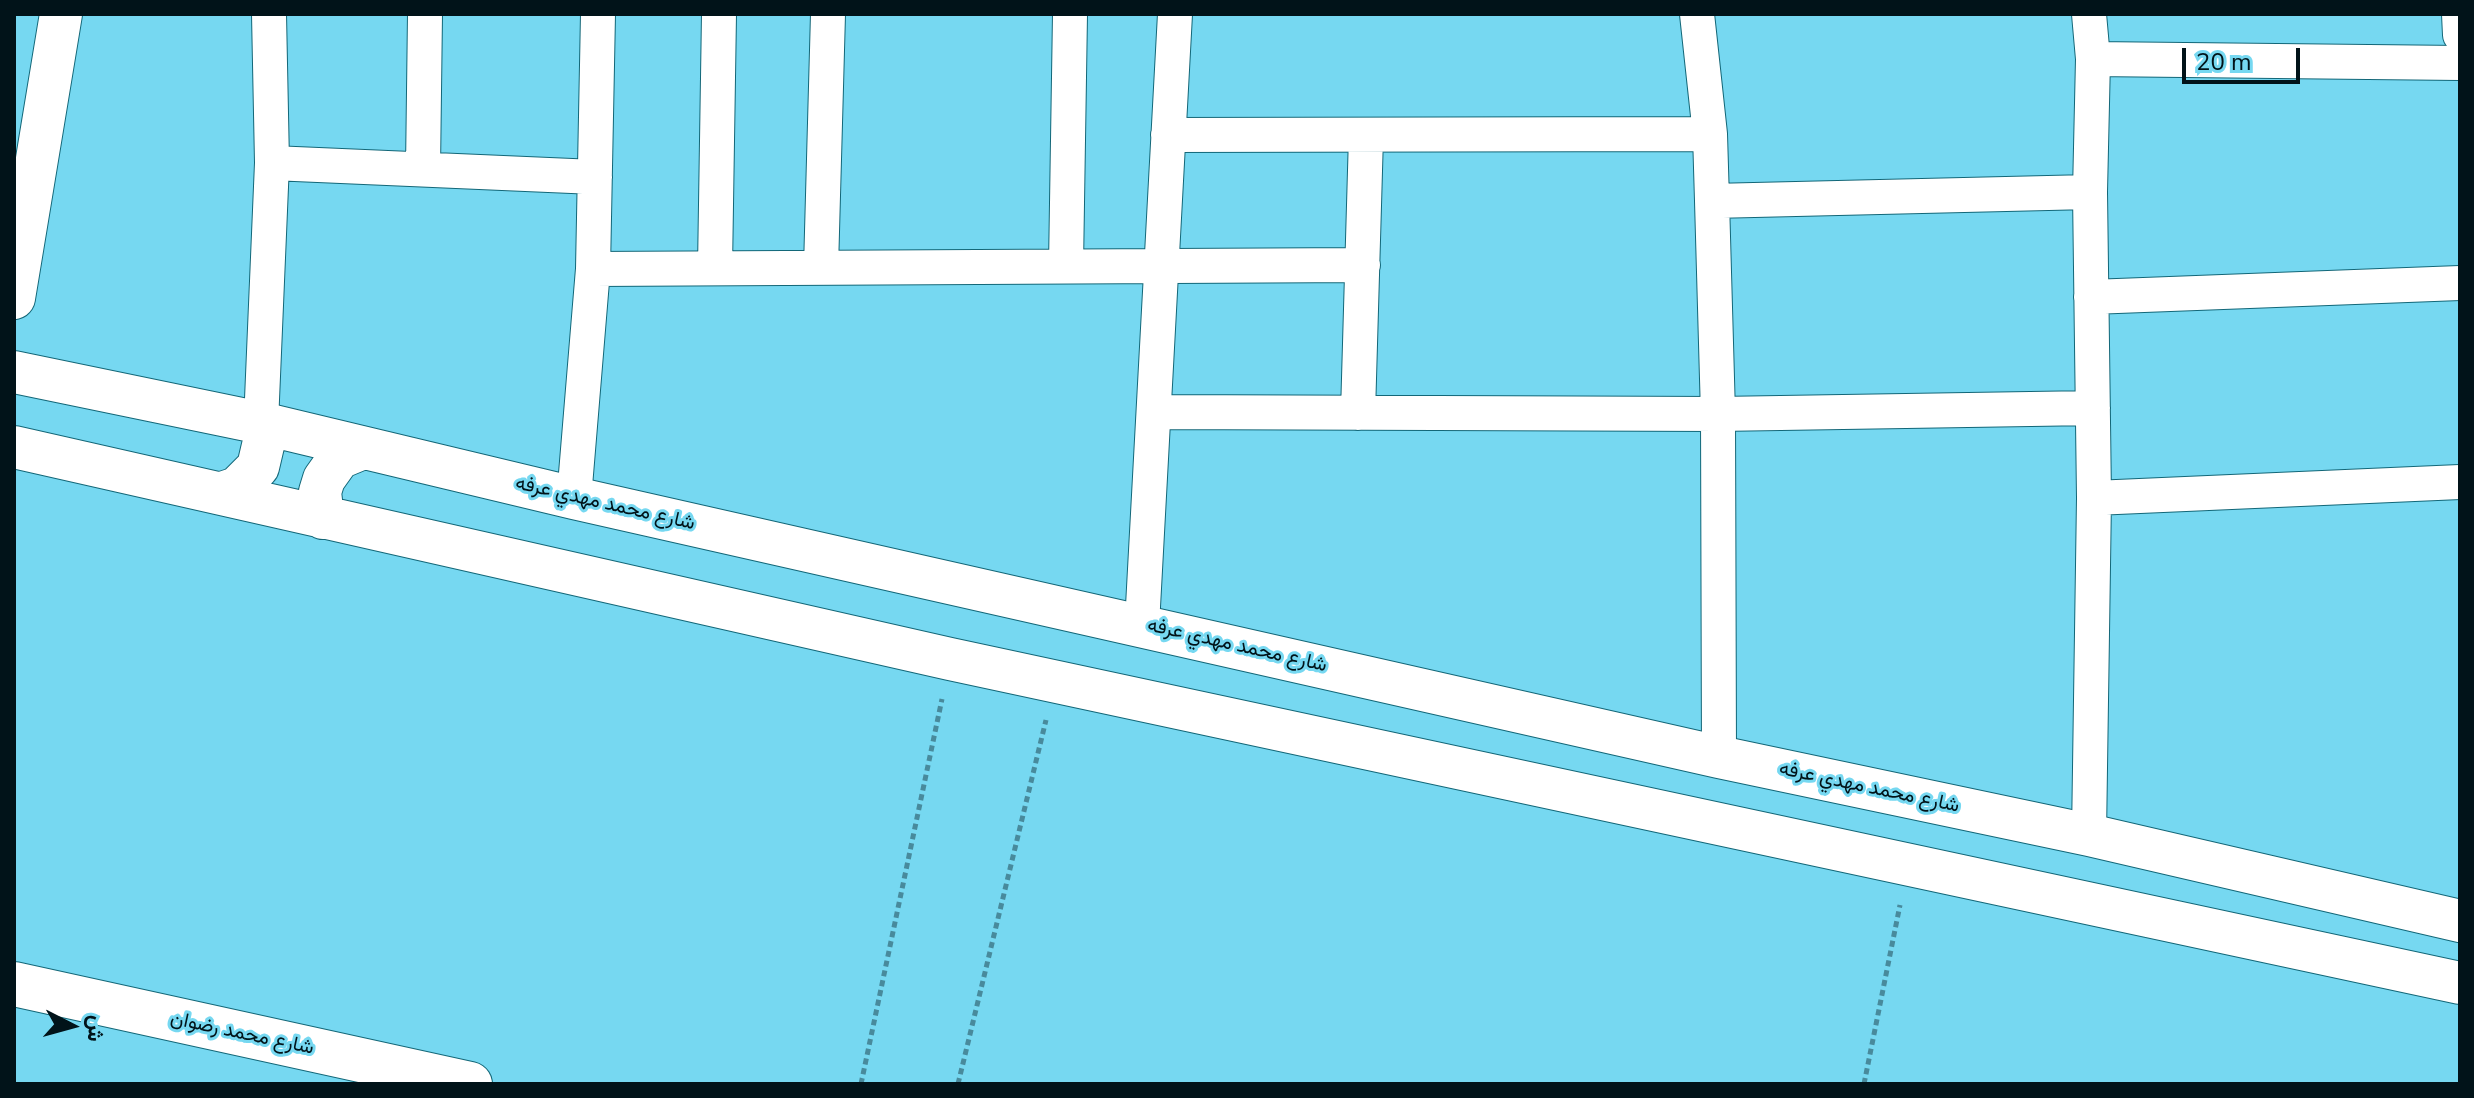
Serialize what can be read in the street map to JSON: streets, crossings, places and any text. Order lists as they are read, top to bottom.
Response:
{
  "streets": {
    "main road": ["شارع محمد رضوان"],
    "street": ["شارع محمد مهدي عرفه"]
  },
  "scale_bar": "20 m",
  "north": "right"
}
